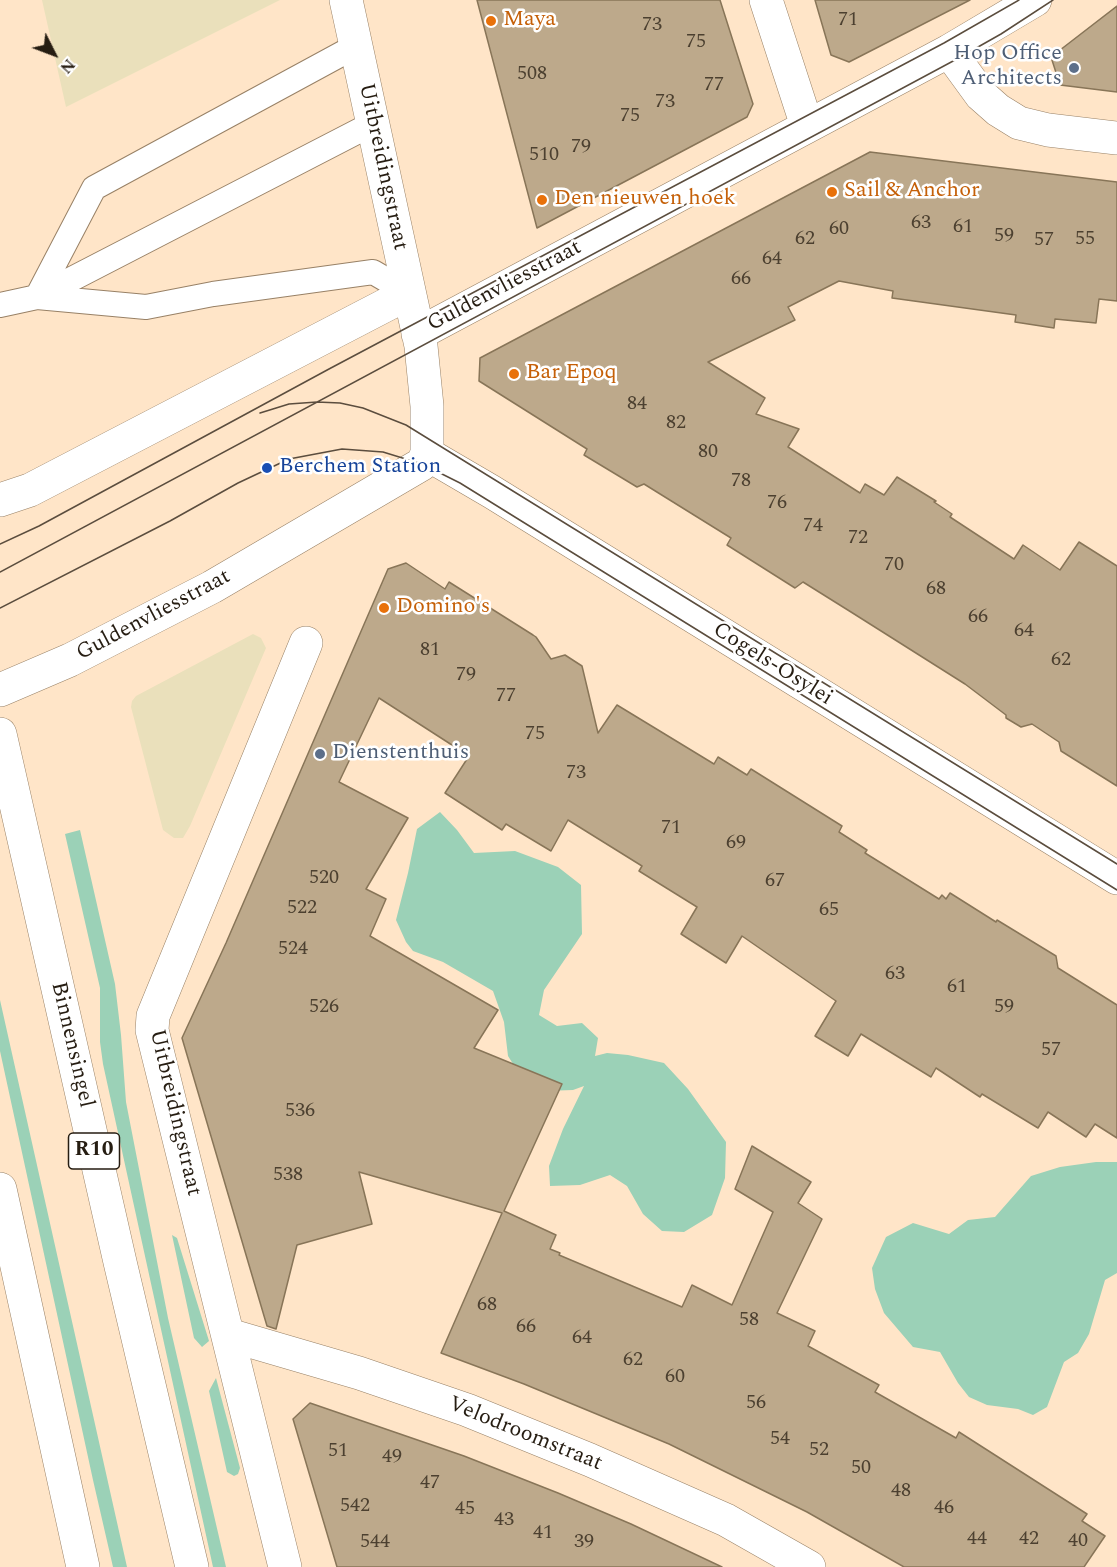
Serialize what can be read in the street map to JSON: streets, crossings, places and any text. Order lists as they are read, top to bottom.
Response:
{
  "streets": {
    "street": [
      "Uitbreidingstraat",
      "Guldenvliesstraat",
      "Cogels-Osylei",
      "Binnensingel",
      "R10",
      "Velodroomstraat"
    ]
  },
  "crossings": [
    ["Uitbreidingstraat", "Guldenvliesstraat"],
    ["Uitbreidingstraat", "Velodroomstraat"],
    ["Guldenvliesstraat", "Cogels-Osylei"]
  ],
  "places": [
    "Maya",
    "Hop Office Architects",
    "Sail & Anchor",
    "Den nieuwen hoek",
    "Bar Epoq",
    "Berchem Station",
    "Domino's",
    "Dienstenthuis"
  ],
  "house_numbers": [
    "71",
    "73",
    "75",
    "508",
    "77",
    "73",
    "75",
    "79",
    "510",
    "63",
    "61",
    "60",
    "59",
    "62",
    "55",
    "57",
    "64",
    "66",
    "84",
    "82",
    "80",
    "78",
    "76",
    "74",
    "72",
    "70",
    "68",
    "66",
    "64",
    "81",
    "62",
    "79",
    "77",
    "75",
    "73",
    "71",
    "69",
    "520",
    "67",
    "522",
    "65",
    "524",
    "63",
    "61",
    "526",
    "59",
    "57",
    "536",
    "538",
    "68",
    "58",
    "66",
    "64",
    "62",
    "60",
    "56",
    "54",
    "52",
    "51",
    "49",
    "50",
    "47",
    "48",
    "542",
    "46",
    "45",
    "43",
    "41",
    "44",
    "42",
    "40",
    "544",
    "39"
  ],
  "north": "bottom right"
}
